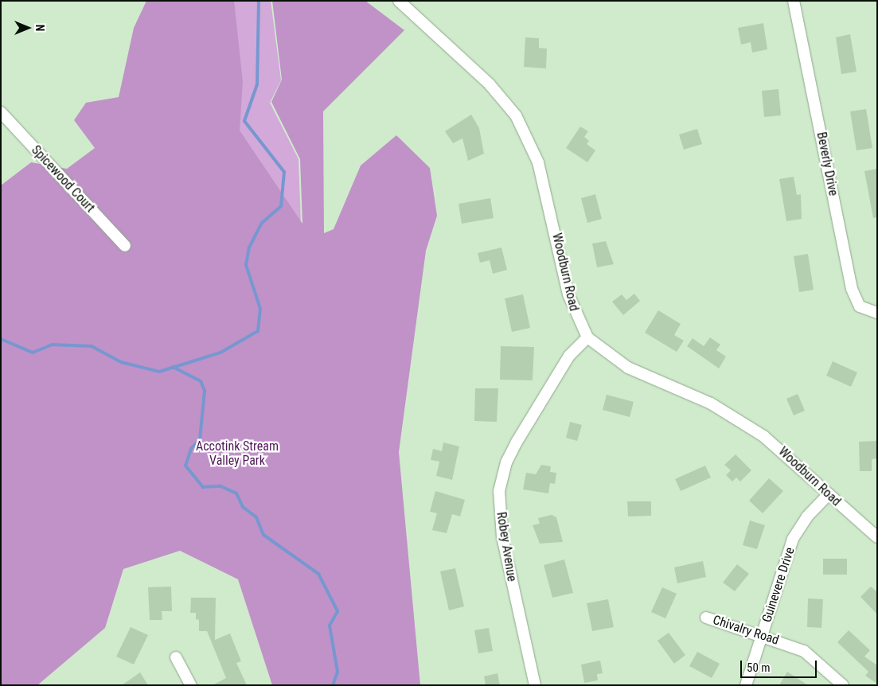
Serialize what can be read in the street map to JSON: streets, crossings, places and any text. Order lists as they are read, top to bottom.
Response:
{
  "streets": {
    "street": [
      "Beverly Drive",
      "Spicewood Court",
      "Woodburn Road",
      "Robey Avenue",
      "Guinevere Drive",
      "Chivalry Road"
    ]
  },
  "crossings": [
    ["Woodburn Road", "Robey Avenue"],
    ["Woodburn Road", "Guinevere Drive"],
    ["Guinevere Drive", "Chivalry Road"]
  ],
  "parks": ["Accotink Stream Valley Park"],
  "scale_bar": "50 m",
  "north": "right"
}
